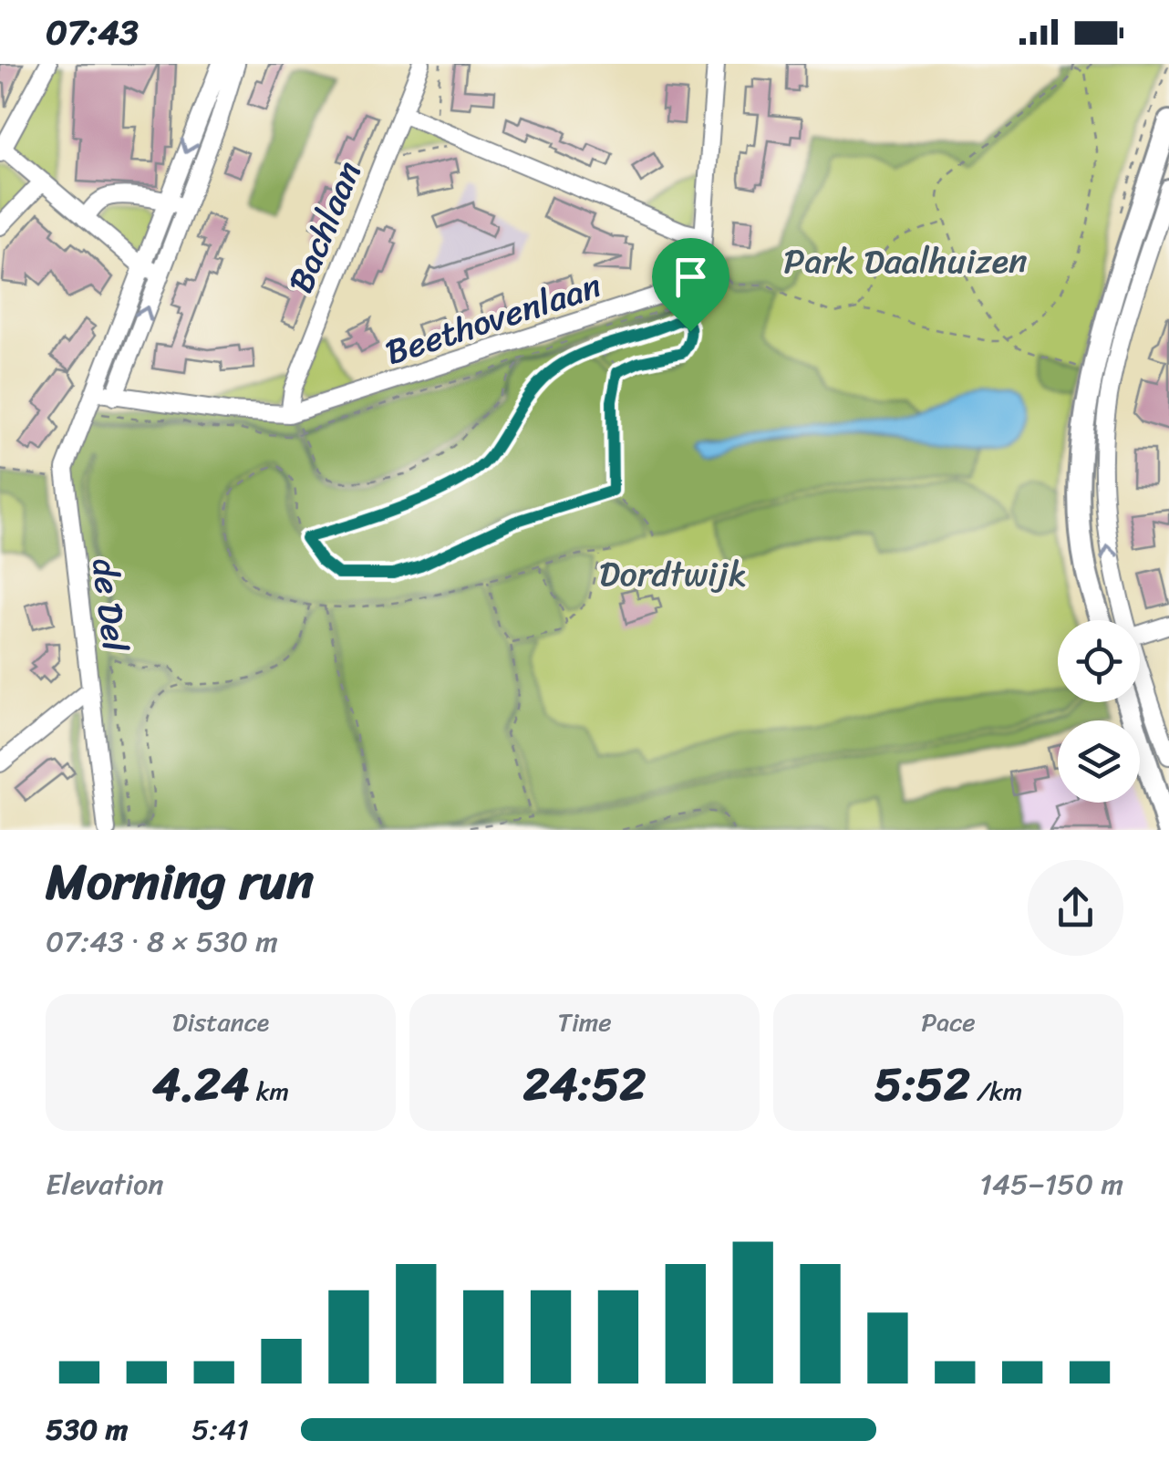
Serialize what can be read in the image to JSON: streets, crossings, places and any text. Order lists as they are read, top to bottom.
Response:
{
  "streets": {
    "street": ["Bachlaan", "Beethovenlaan", "de Del"]
  },
  "crossings": [
    ["Bachlaan", "Beethovenlaan"],
    ["Beethovenlaan", "de Del"]
  ],
  "parks": ["Park Daalhuizen", "Dordtwijk"],
  "page": {
    "status": "07:43",
    "heading": ["Morning run", "07:43 · 8 × 530 m"],
    "stats": [
      ["Distance", "4.24 km"],
      ["Time", "24:52"],
      ["Pace", "5:52 /km"]
    ],
    "chart": ["Elevation", "145–150 m"],
    "list": [
      {
        "name": "530 m",
        "note": "5:41"
      }
    ]
  }
}
